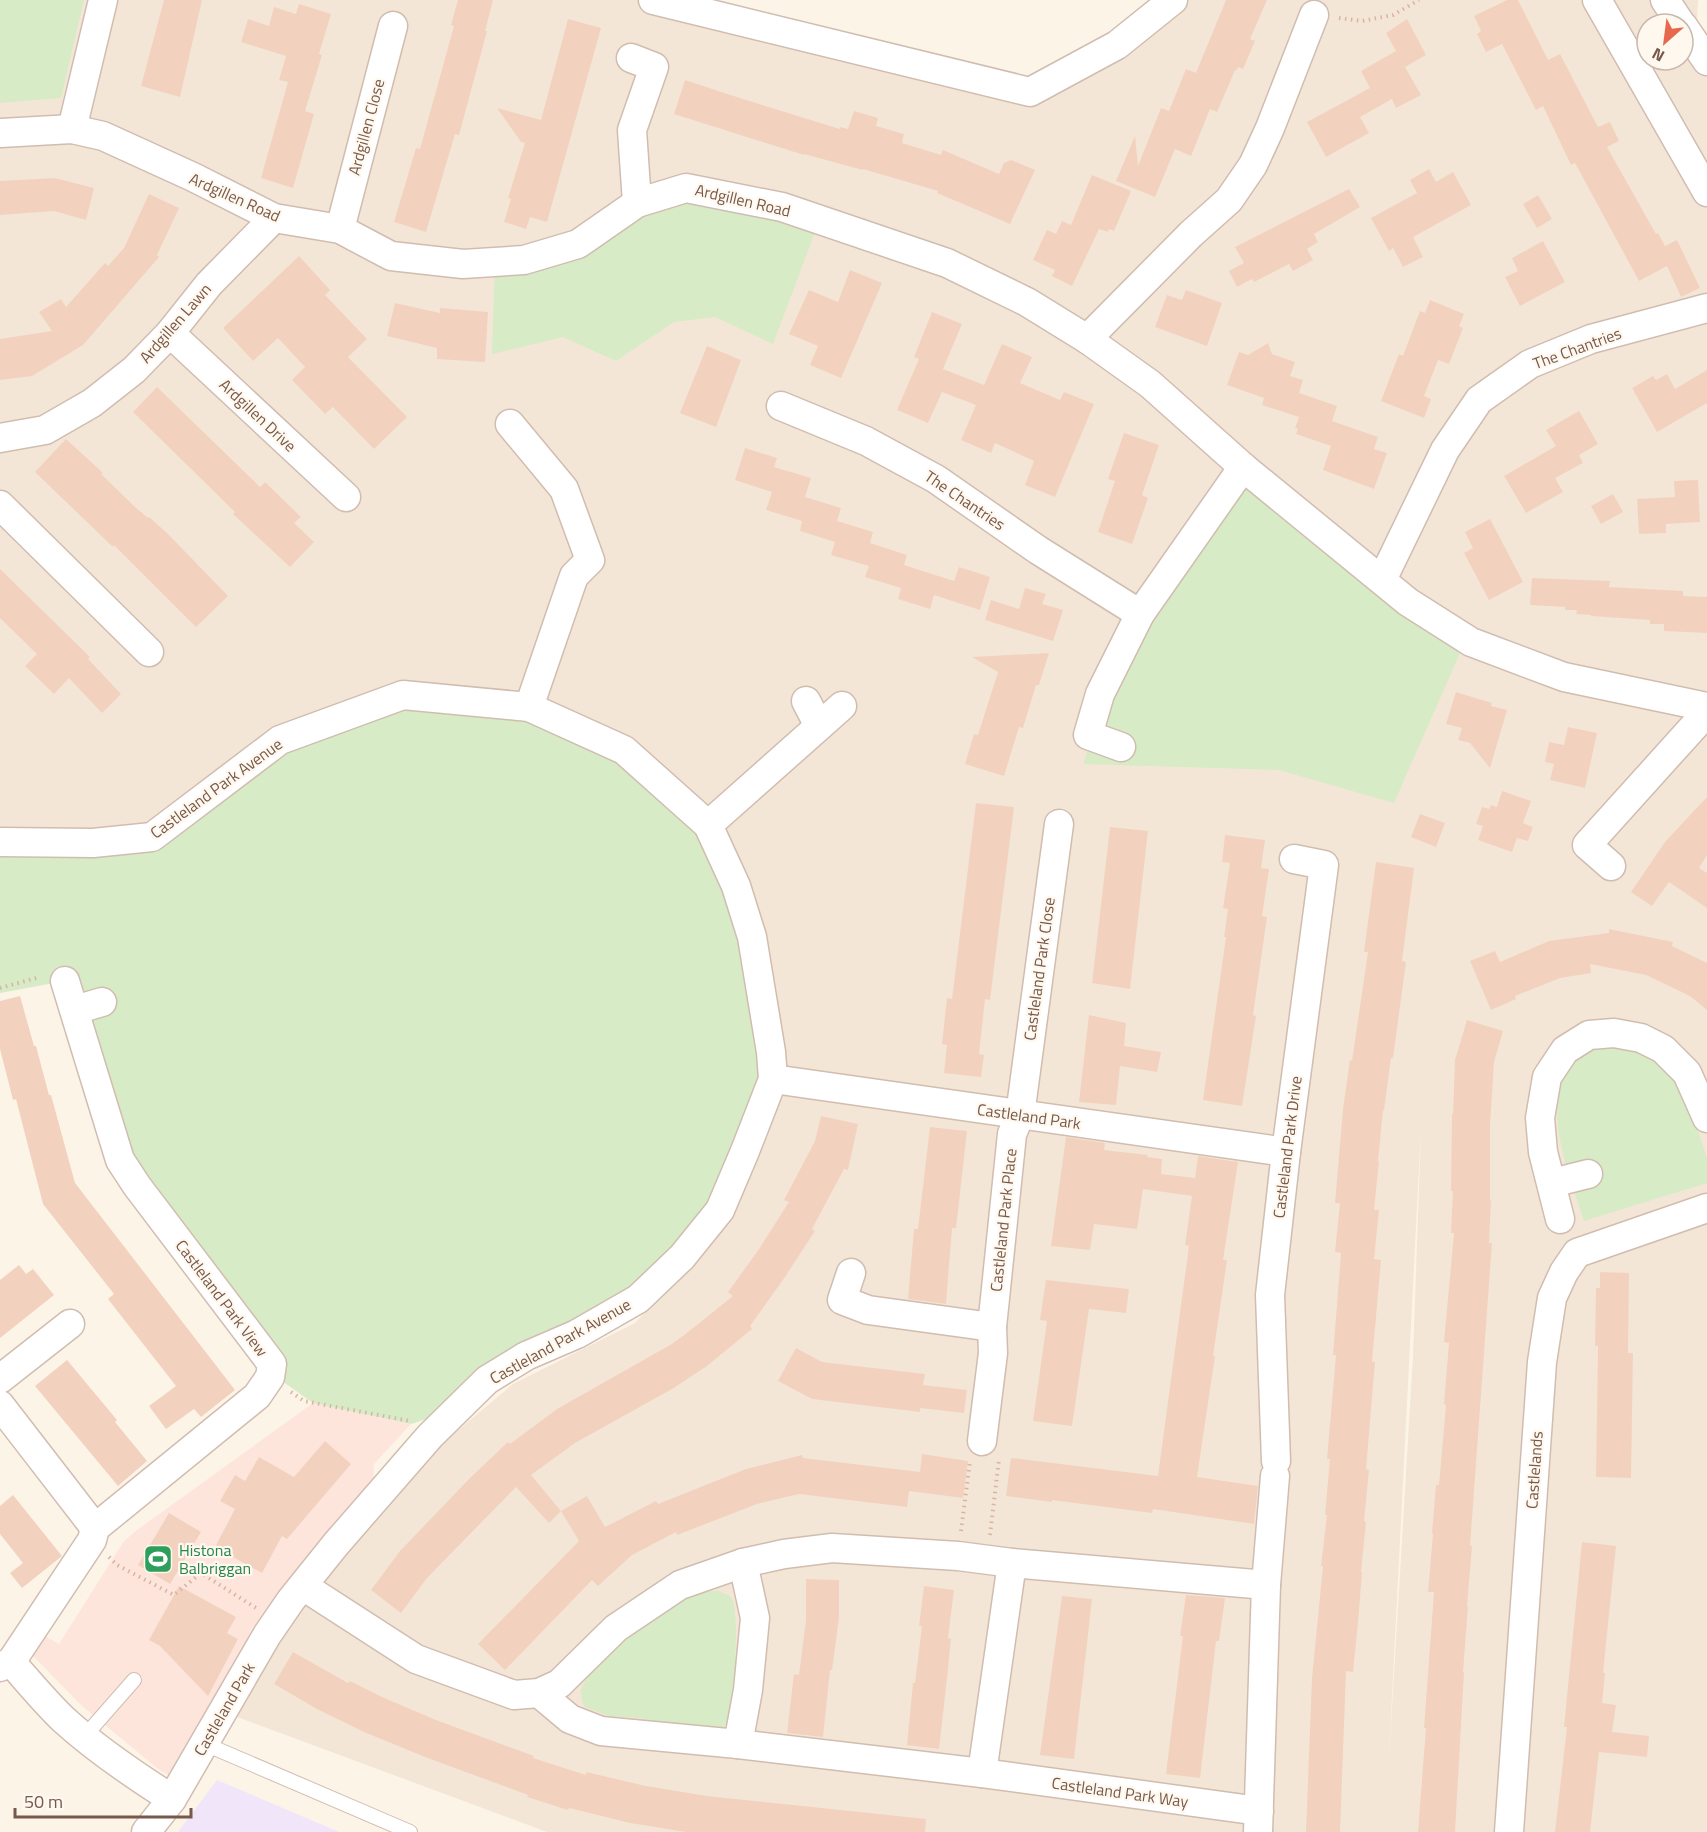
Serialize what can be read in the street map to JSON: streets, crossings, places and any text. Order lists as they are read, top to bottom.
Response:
{
  "streets": {
    "street": [
      "Ardgillen Close",
      "Ardgillen Road",
      "Ardgillen Lawn",
      "The Chantries",
      "Ardgillen Drive",
      "Castleland Park Avenue",
      "Castleland Park Close",
      "Castleland Park",
      "Castleland Park Drive",
      "Castleland Park Place",
      "Castleland Park View",
      "Castlelands",
      "Castleland Park Way"
    ]
  },
  "crossings": [
    ["Ardgillen Close", "Ardgillen Road"],
    ["Ardgillen Road", "Ardgillen Lawn"],
    ["Ardgillen Lawn", "Ardgillen Drive"],
    ["Castleland Park Avenue", "Castleland Park"],
    ["Castleland Park Close", "Castleland Park"],
    ["Castleland Park Close", "Castleland Park Place"],
    ["Castleland Park", "Castleland Park Drive"],
    ["Castleland Park", "Castleland Park Place"],
    ["Castleland Park", "Castleland Park View"],
    ["Castleland Park Drive", "Castleland Park Way"]
  ],
  "places": {
    "sports": ["Histona Balbriggan"]
  },
  "scale_bar": "50 m",
  "north": "bottom left"
}
